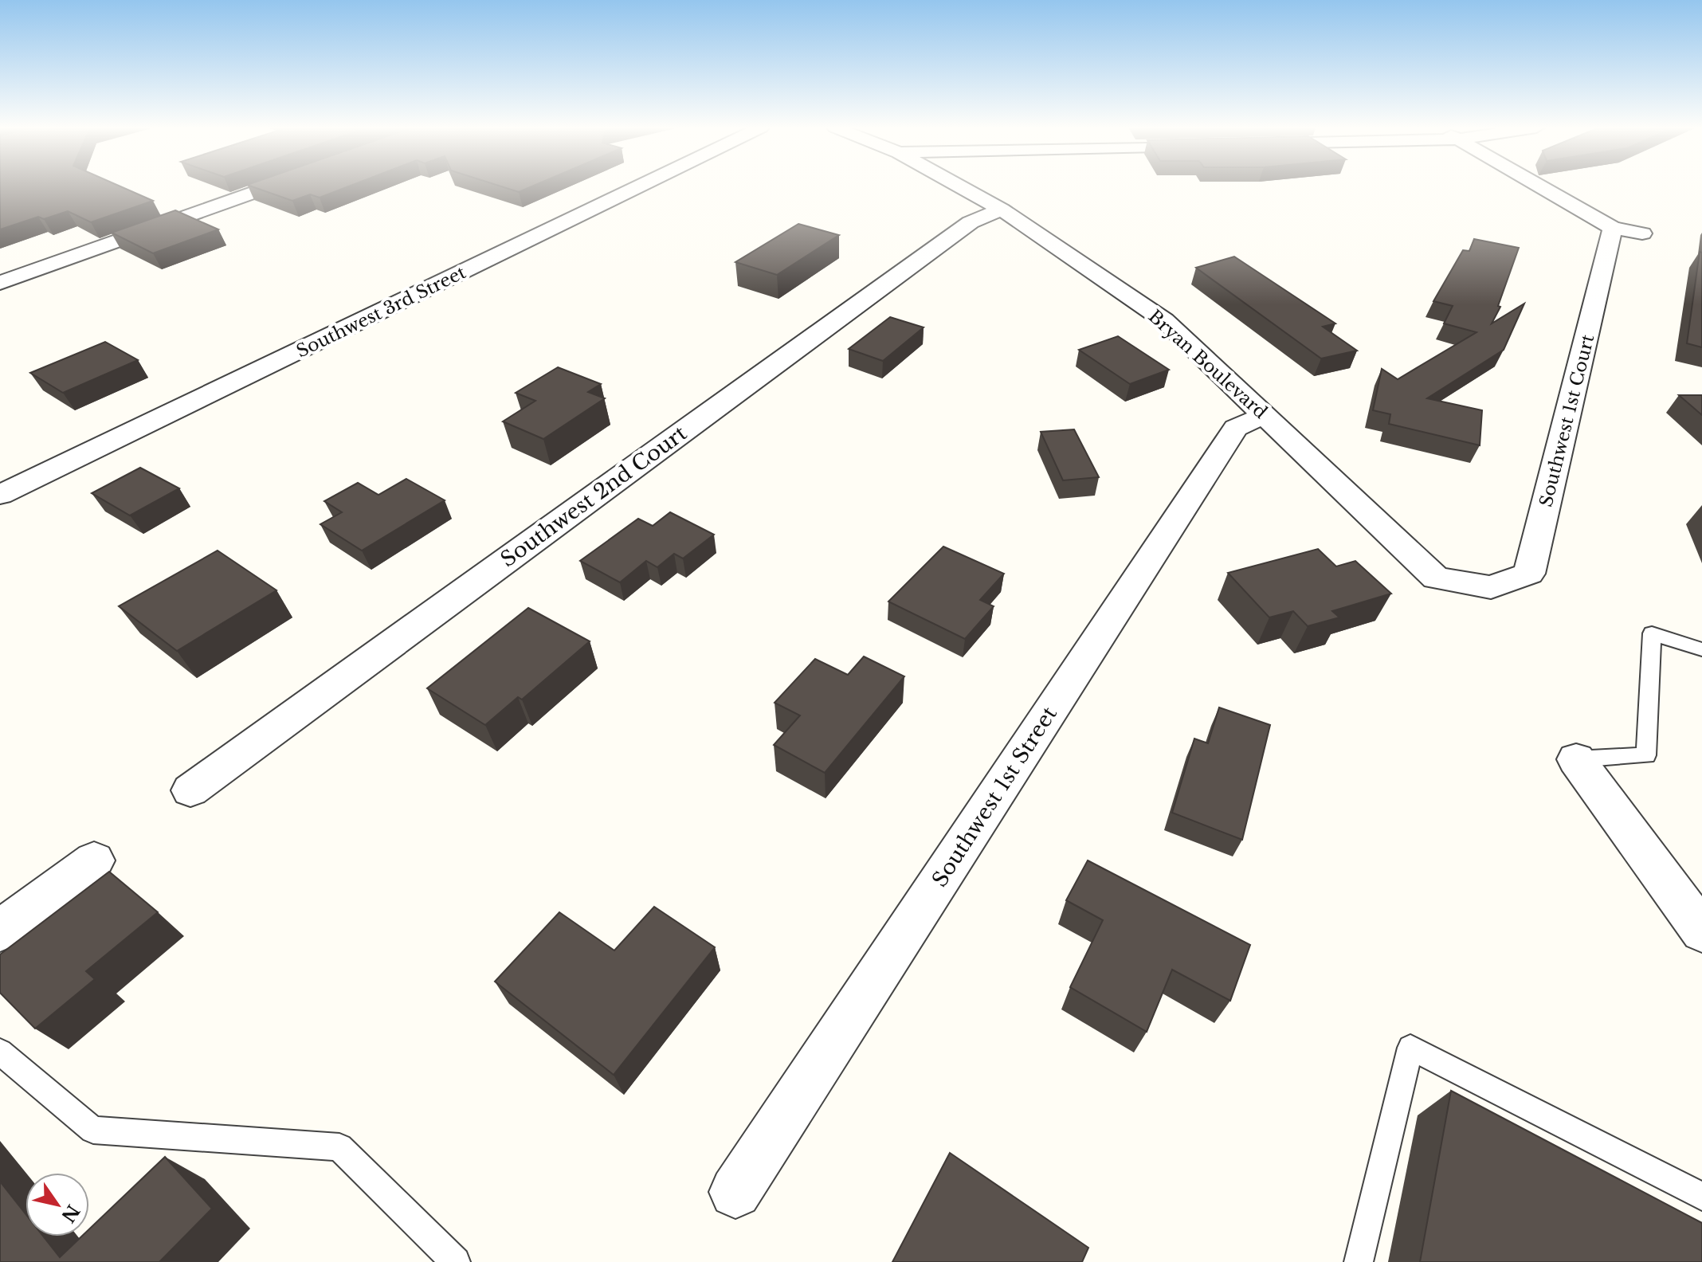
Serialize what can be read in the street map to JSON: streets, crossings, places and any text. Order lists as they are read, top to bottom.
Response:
{
  "streets": {
    "street": [
      "Southwest 3rd Street",
      "Bryan Boulevard",
      "Southwest 1st Court",
      "Southwest 2nd Court",
      "Southwest 1st Street"
    ]
  },
  "crossings": [
    ["Bryan Boulevard", "Southwest 1st Court"],
    ["Bryan Boulevard", "Southwest 2nd Court"],
    ["Bryan Boulevard", "Southwest 1st Street"]
  ],
  "north": "bottom right"
}
